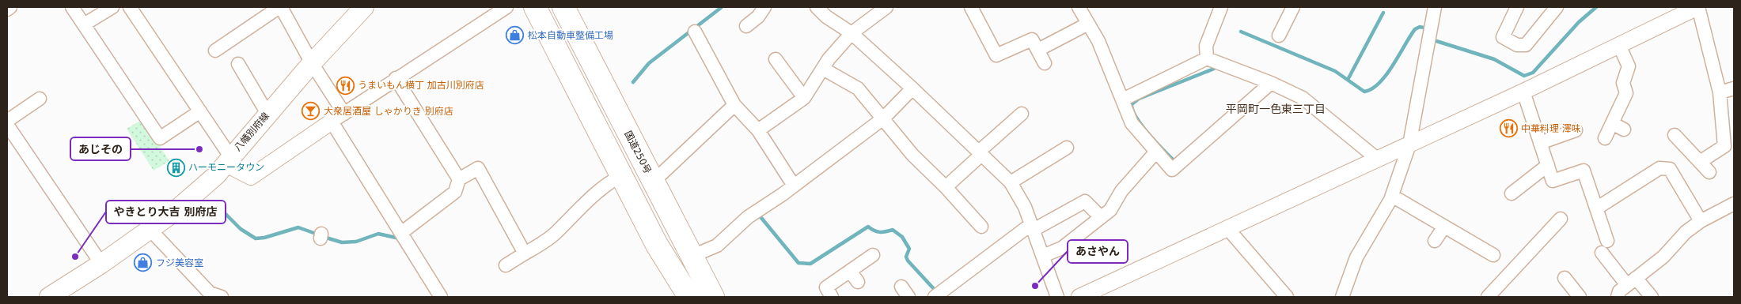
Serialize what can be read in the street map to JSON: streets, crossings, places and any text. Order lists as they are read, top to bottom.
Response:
{
  "streets": {
    "highway": ["国道250号"],
    "main road": ["八幡別府線"]
  },
  "districts": ["平岡町一色東三丁目"],
  "places": {
    "shop": ["松本自動車整備工場", "フジ美容室"],
    "restaurant": ["うまいもん横丁 加古川別府店", "中華料理 澤味"],
    "bar": ["大衆居酒屋 しゃかりき 別府店"],
    "other": ["あじその", "やきとり大吉 別府店", "あさやん"],
    "building": ["ハーモニータウン"]
  }
}
